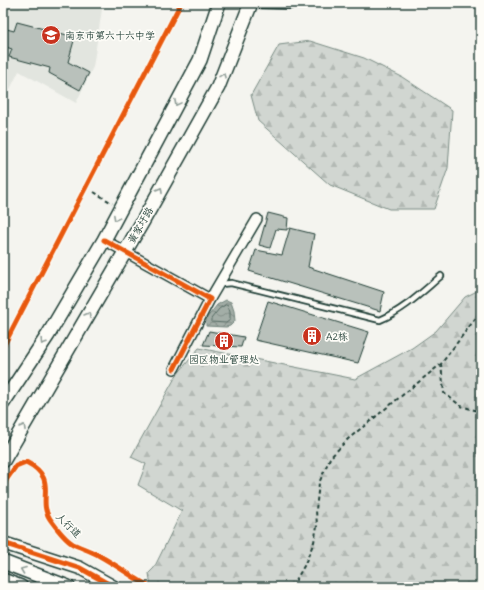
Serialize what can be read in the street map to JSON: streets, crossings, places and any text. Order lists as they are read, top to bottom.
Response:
{
  "streets": {
    "main road": ["黄家圩路"],
    "cycle path": ["人行道"]
  },
  "places": {
    "school or university": ["南京市第六十六中学"],
    "building": ["A2栋", "园区物业管理处"]
  }
}
